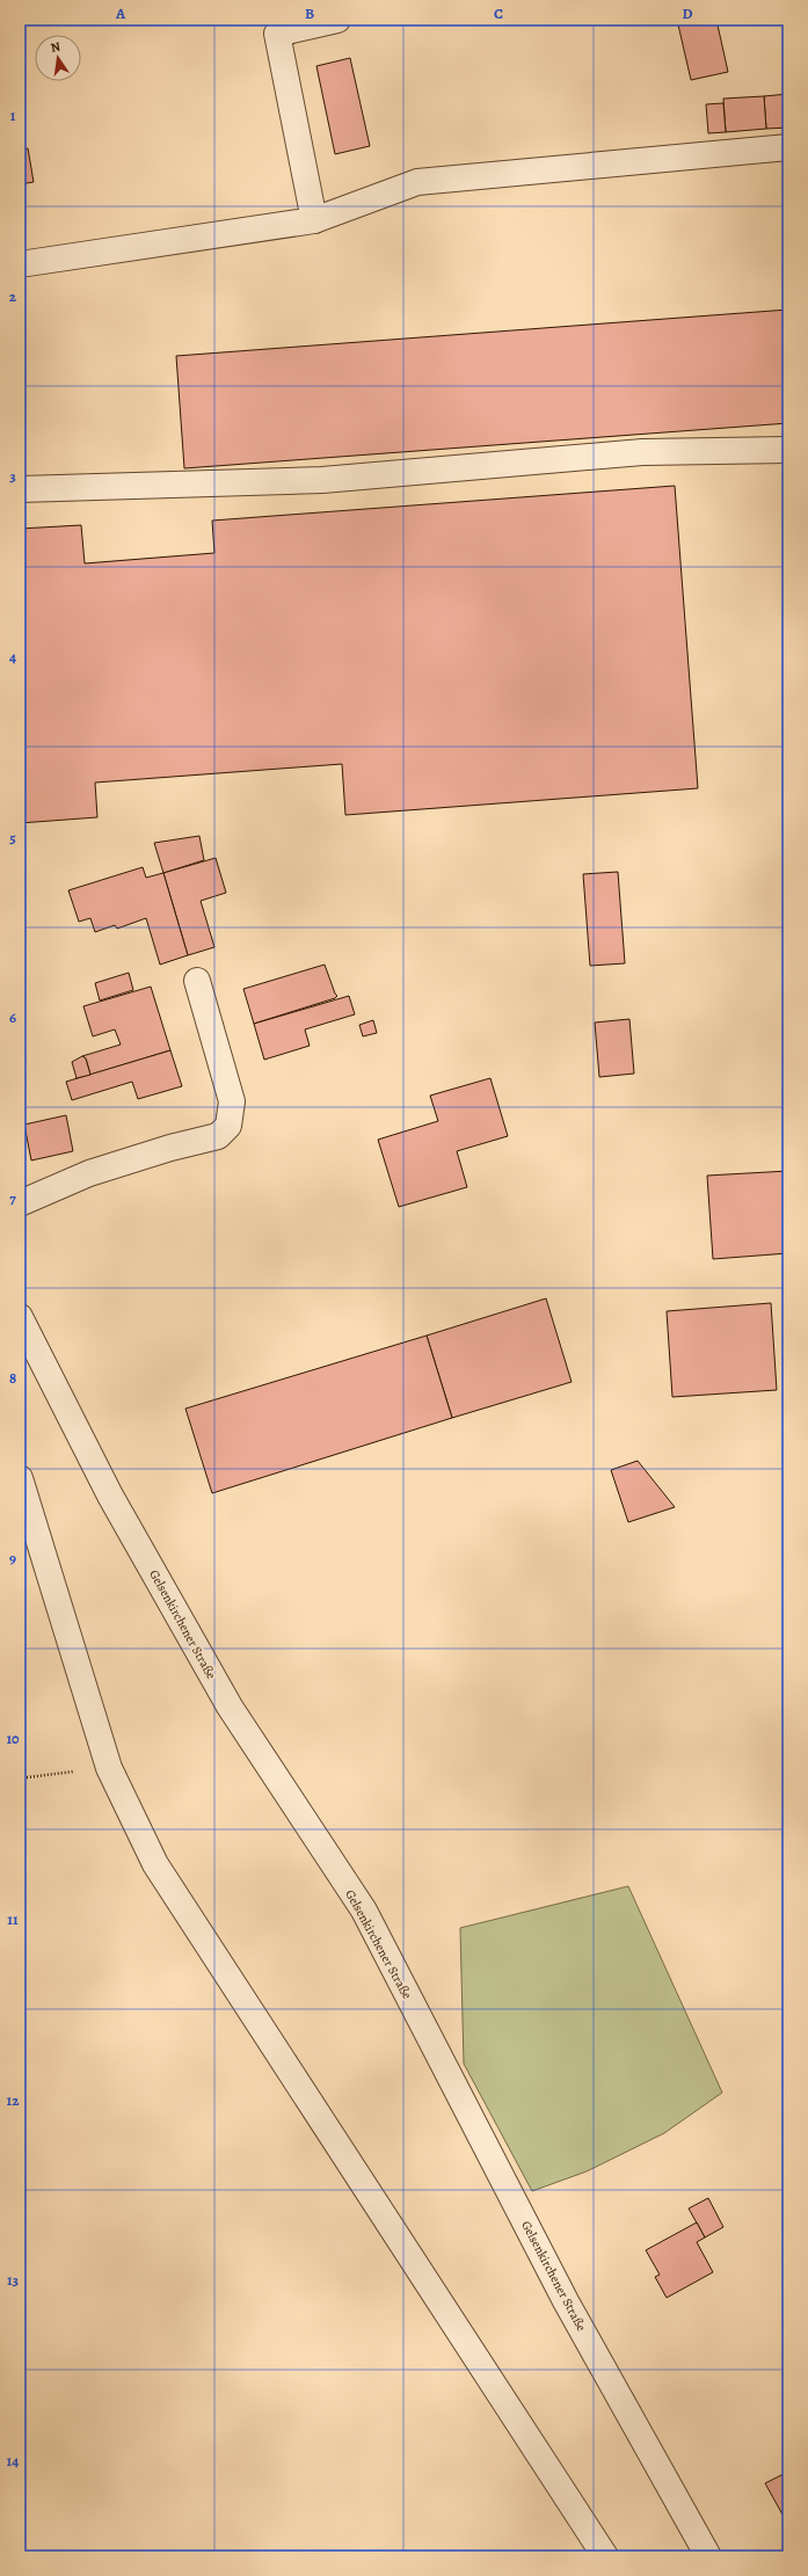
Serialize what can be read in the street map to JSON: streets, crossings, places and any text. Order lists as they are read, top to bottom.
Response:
{
  "streets": {
    "street": ["Gelsenkirchener Straße"]
  },
  "north": "top",
  "grid": {
    "columns": [
      "A",
      "B",
      "C",
      "D"
    ],
    "rows": [
      "1",
      "2",
      "3",
      "4",
      "5",
      "6",
      "7",
      "8",
      "9",
      "10",
      "11",
      "12",
      "13",
      "14"
    ]
  }
}
